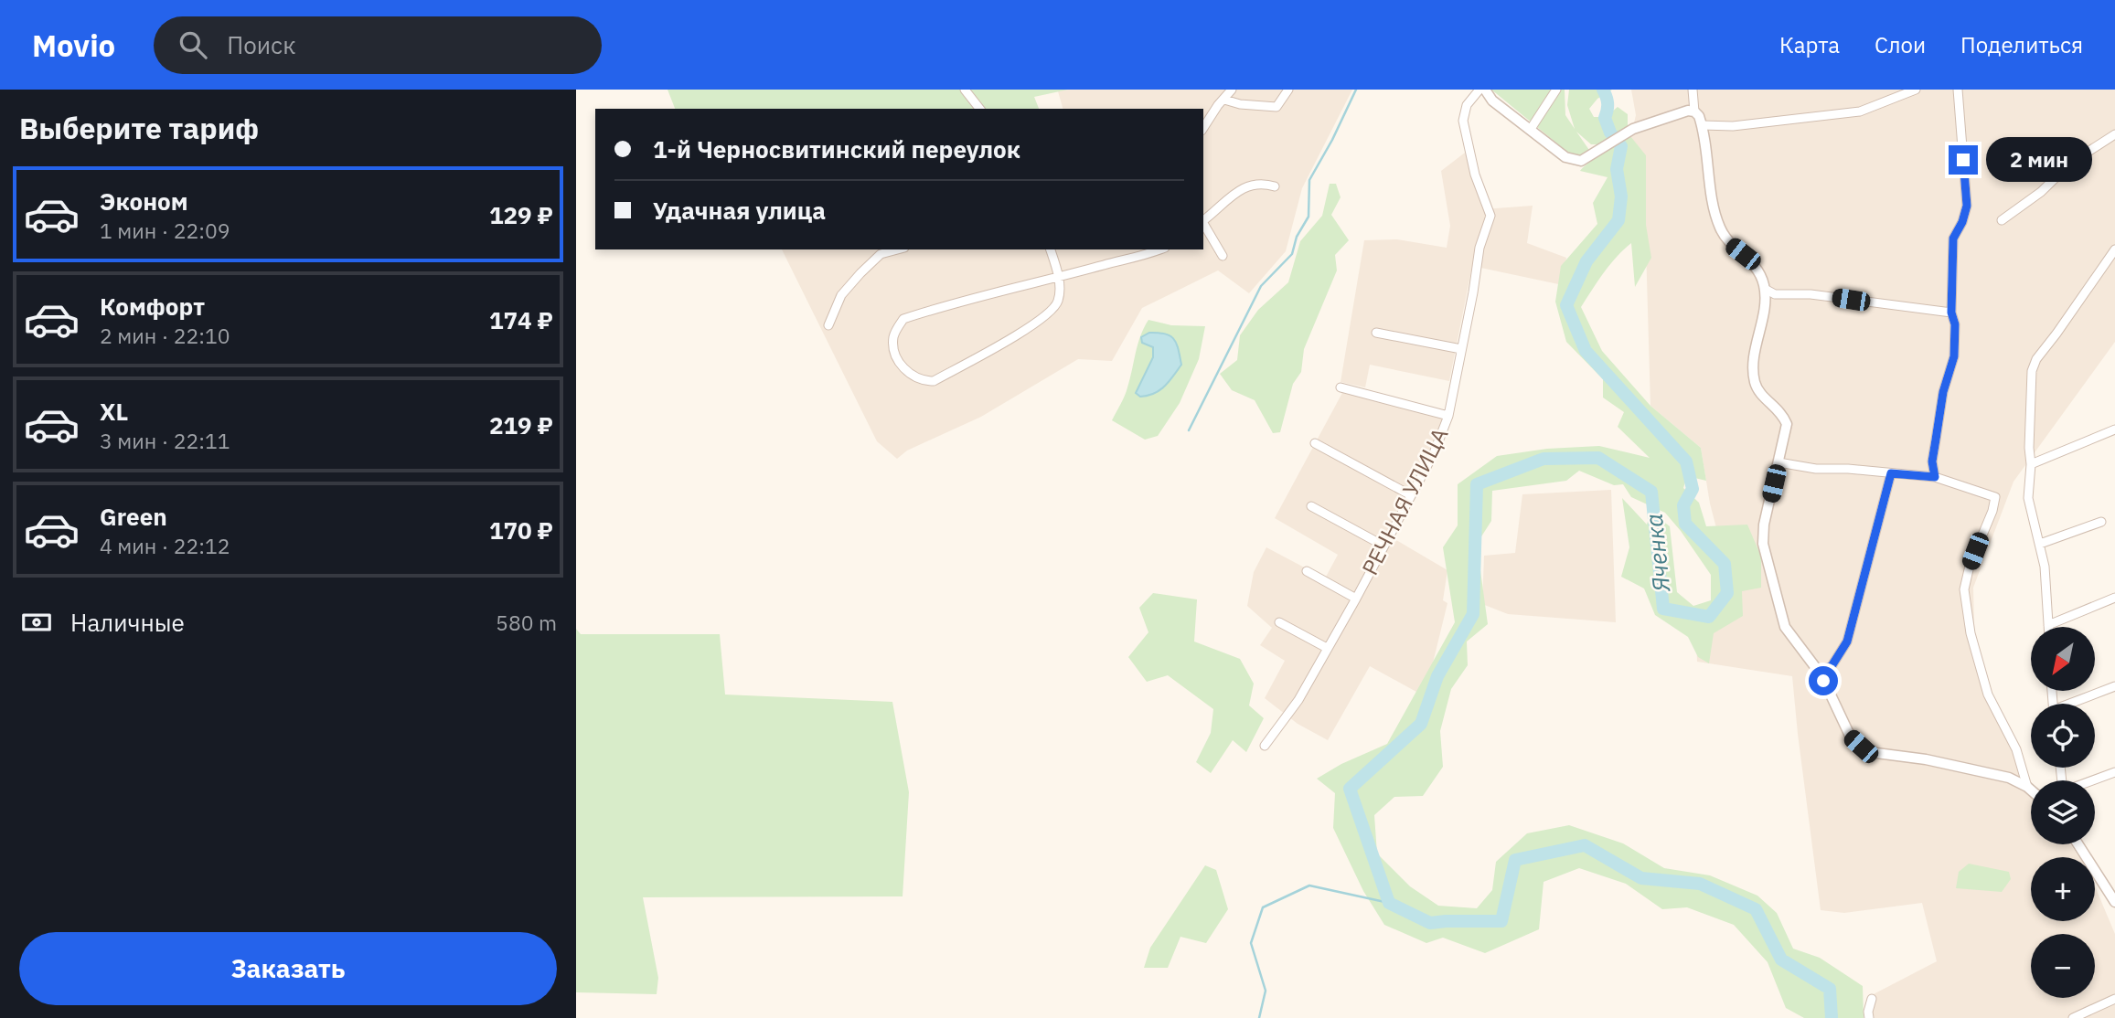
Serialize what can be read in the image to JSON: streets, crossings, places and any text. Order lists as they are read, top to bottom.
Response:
{
  "streets": {
    "street": ["РЕЧНАЯ УЛИЦА"]
  },
  "water": ["Яченка"],
  "north": "bottom left",
  "page": {
    "header": "Movio",
    "search": "Поиск",
    "nav": ["Карта", "Слои", "Поделиться"],
    "heading": "Выберите тариф",
    "banner": ["1-й Черносвитинский переулок", "Удачная улица"],
    "bubble": "2 мин",
    "list": [
      {
        "name": "Эконом",
        "note": "1 мин · 22:09",
        "value": "129 ₽"
      },
      {
        "name": "Комфорт",
        "note": "2 мин · 22:10",
        "value": "174 ₽"
      },
      {
        "name": "XL",
        "note": "3 мин · 22:11",
        "value": "219 ₽"
      },
      {
        "name": "Green",
        "note": "4 мин · 22:12",
        "value": "170 ₽"
      }
    ],
    "pay": ["Наличные", "580 m"],
    "map_buttons": ["+", "−"],
    "buttons": "Заказать"
  }
}
